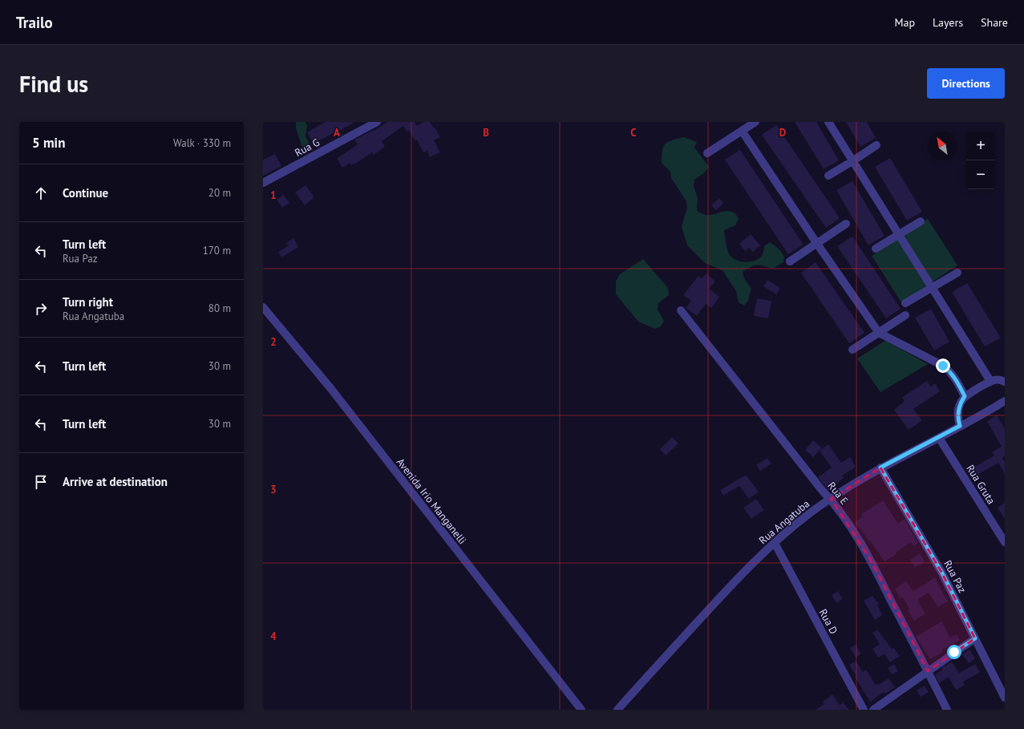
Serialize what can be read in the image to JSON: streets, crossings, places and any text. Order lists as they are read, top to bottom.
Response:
{
  "streets": {
    "street": [
      "Rua G",
      "Rua Gruta",
      "Rua E",
      "Avenida Irio Manganelli",
      "Rua Angatuba",
      "Rua Paz",
      "Rua D"
    ]
  },
  "crossings": [
    ["Rua Gruta", "Rua Angatuba"],
    ["Rua E", "Rua Angatuba"],
    ["Rua Angatuba", "Rua Paz"],
    ["Rua Angatuba", "Rua D"]
  ],
  "north": "top left",
  "page": {
    "header": "Trailo",
    "nav": ["Map", "Layers", "Share"],
    "buttons": "Directions",
    "title": "Find us",
    "heading": ["5 min", "Walk · 330 m"],
    "map_buttons": ["+", "−"],
    "list": [
      ["Continue", "20 m"],
      ["Turn left", "Rua Paz", "170 m"],
      ["Turn right", "Rua Angatuba", "80 m"],
      ["Turn left", "30 m"],
      ["Turn left", "30 m"],
      "Arrive at destination"
    ]
  },
  "grid": {
    "columns": [
      "A",
      "B",
      "C",
      "D"
    ],
    "rows": [
      "1",
      "2",
      "3",
      "4"
    ]
  }
}
